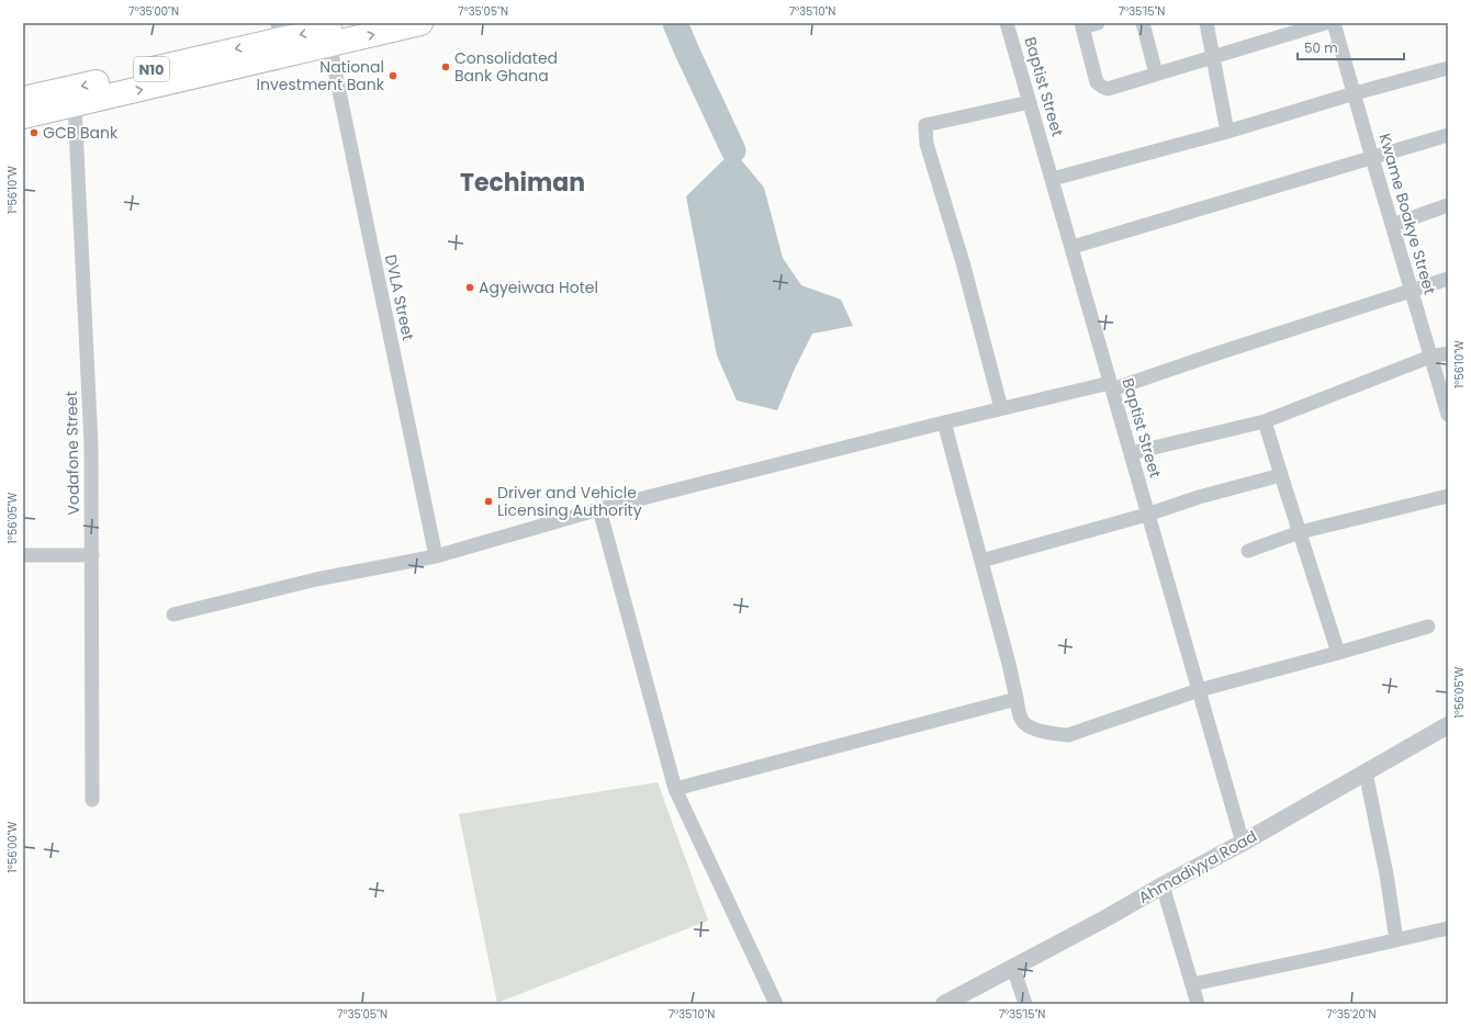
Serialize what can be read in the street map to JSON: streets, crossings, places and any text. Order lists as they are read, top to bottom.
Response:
{
  "streets": {
    "highway": ["N10"],
    "street": [
      "Baptist Street",
      "Kwame Boakye Street",
      "DVLA Street",
      "Vodafone Street",
      "Ahmadiyya Road"
    ]
  },
  "crossings": [
    ["N10", "DVLA Street"],
    ["N10", "Vodafone Street"],
    ["Baptist Street", "Ahmadiyya Road"]
  ],
  "districts": ["Techiman"],
  "places": [
    "Consolidated Bank Ghana",
    "National Investment Bank",
    "GCB Bank",
    "Agyeiwaa Hotel",
    "Driver and Vehicle Licensing Authority"
  ],
  "scale_bar": "50 m",
  "coordinates": [
    "7°35'00\"N",
    "7°35'05\"N",
    "7°35'10\"N",
    "7°35'15\"N",
    "1°56'10\"W",
    "1°56'05\"W",
    "1°56'00\"W",
    "7°35'20\"N"
  ]
}
